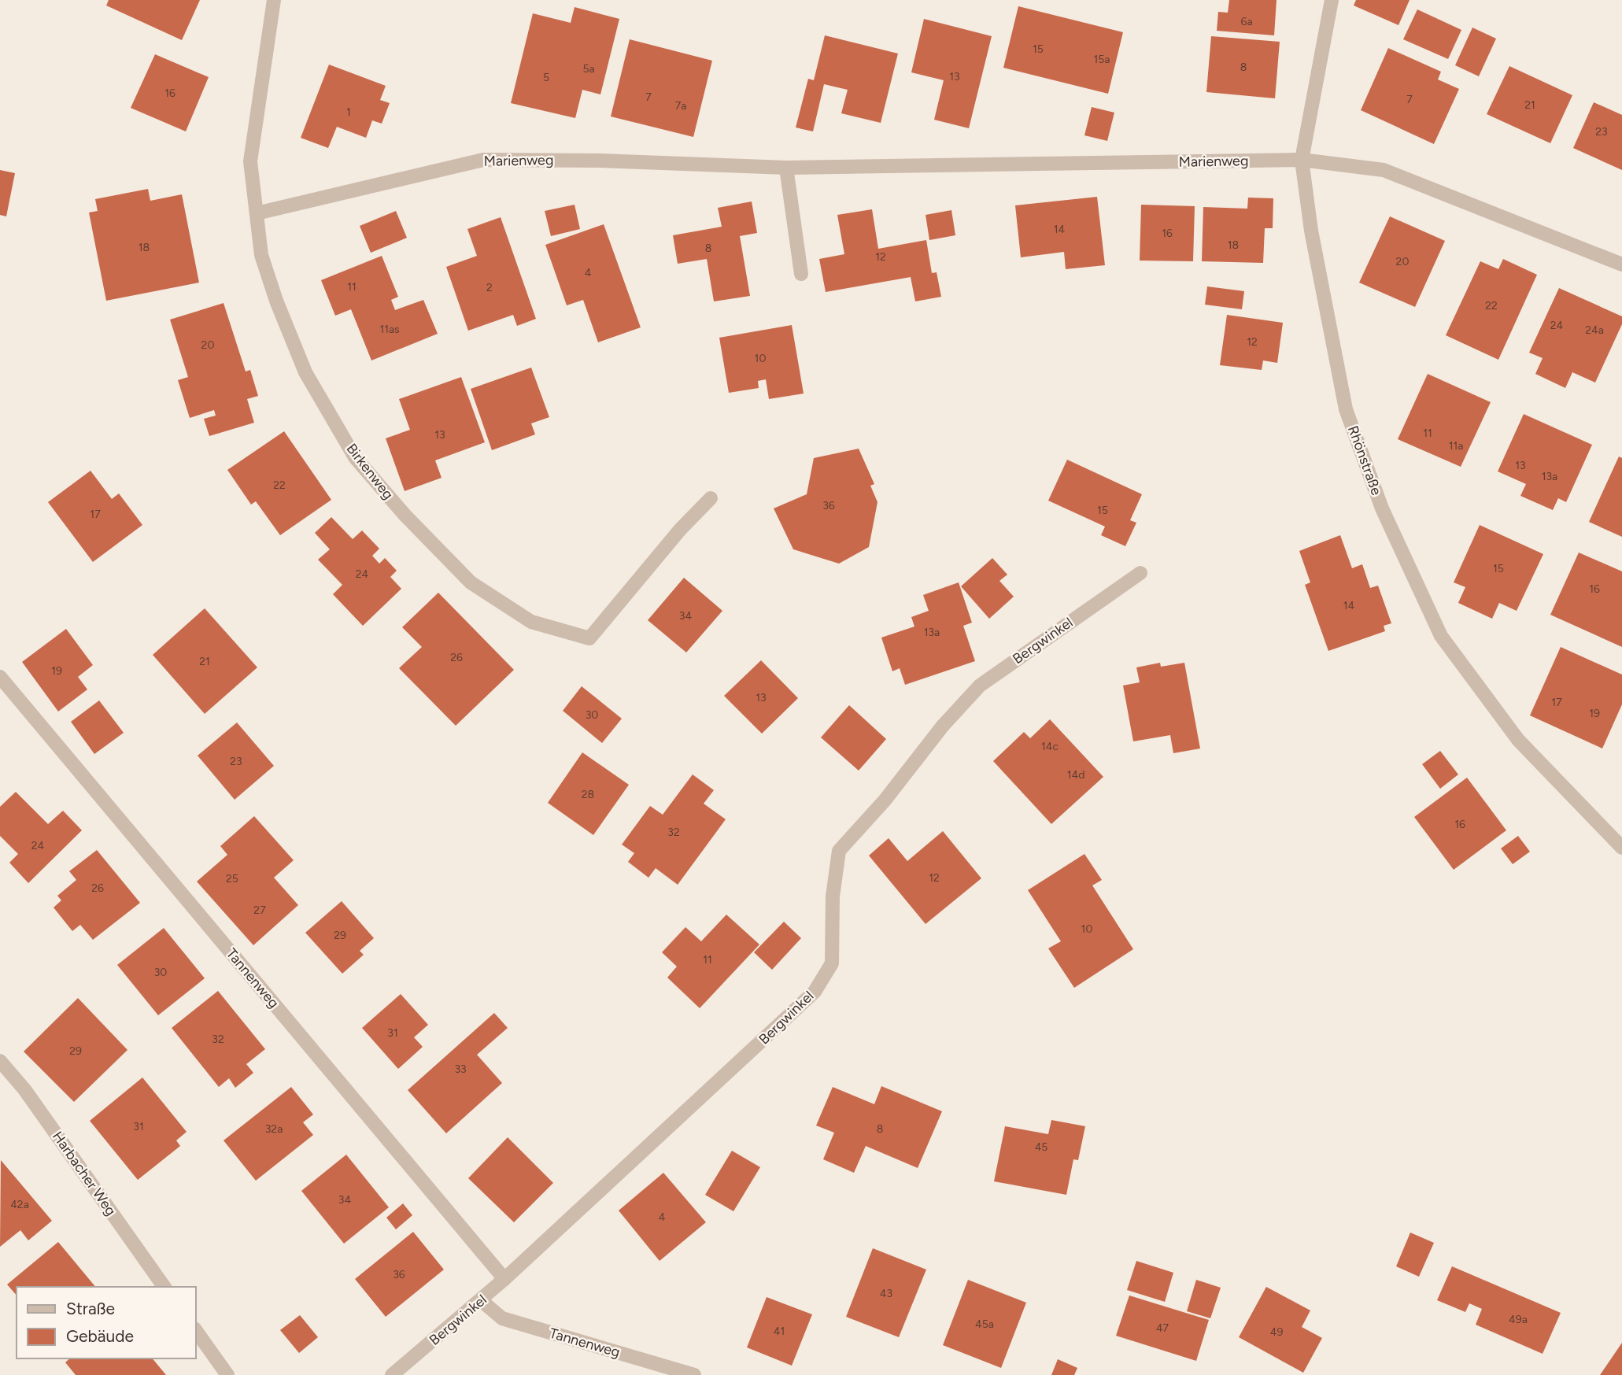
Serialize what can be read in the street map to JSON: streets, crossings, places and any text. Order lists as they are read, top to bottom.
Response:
{
  "streets": {
    "street": [
      "Marienweg",
      "Rhönstraße",
      "Birkenweg",
      "Bergwinkel",
      "Tannenweg",
      "Harbacher Weg"
    ]
  },
  "crossings": [
    ["Marienweg", "Rhönstraße"],
    ["Marienweg", "Birkenweg"],
    ["Bergwinkel", "Tannenweg"]
  ],
  "house_numbers": [
    "6a",
    "15",
    "15a",
    "8",
    "5a",
    "13",
    "5",
    "16",
    "7",
    "7",
    "21",
    "7a",
    "1",
    "23",
    "14",
    "16",
    "18",
    "18",
    "8",
    "12",
    "20",
    "4",
    "11",
    "2",
    "22",
    "24",
    "11as",
    "24a",
    "12",
    "20",
    "10",
    "11",
    "13",
    "11a",
    "13",
    "13a",
    "22",
    "36",
    "15",
    "17",
    "15",
    "24",
    "16",
    "14",
    "34",
    "13a",
    "26",
    "21",
    "19",
    "13",
    "17",
    "19",
    "30",
    "14c",
    "23",
    "14d",
    "28",
    "16",
    "32",
    "24",
    "12",
    "25",
    "26",
    "27",
    "10",
    "29",
    "11",
    "30",
    "31",
    "32",
    "29",
    "33",
    "31",
    "32a",
    "8",
    "45",
    "34",
    "42a",
    "4",
    "36",
    "43",
    "49a",
    "45a",
    "47",
    "41",
    "49"
  ],
  "legend": ["Straße", "Gebäude"]
}
